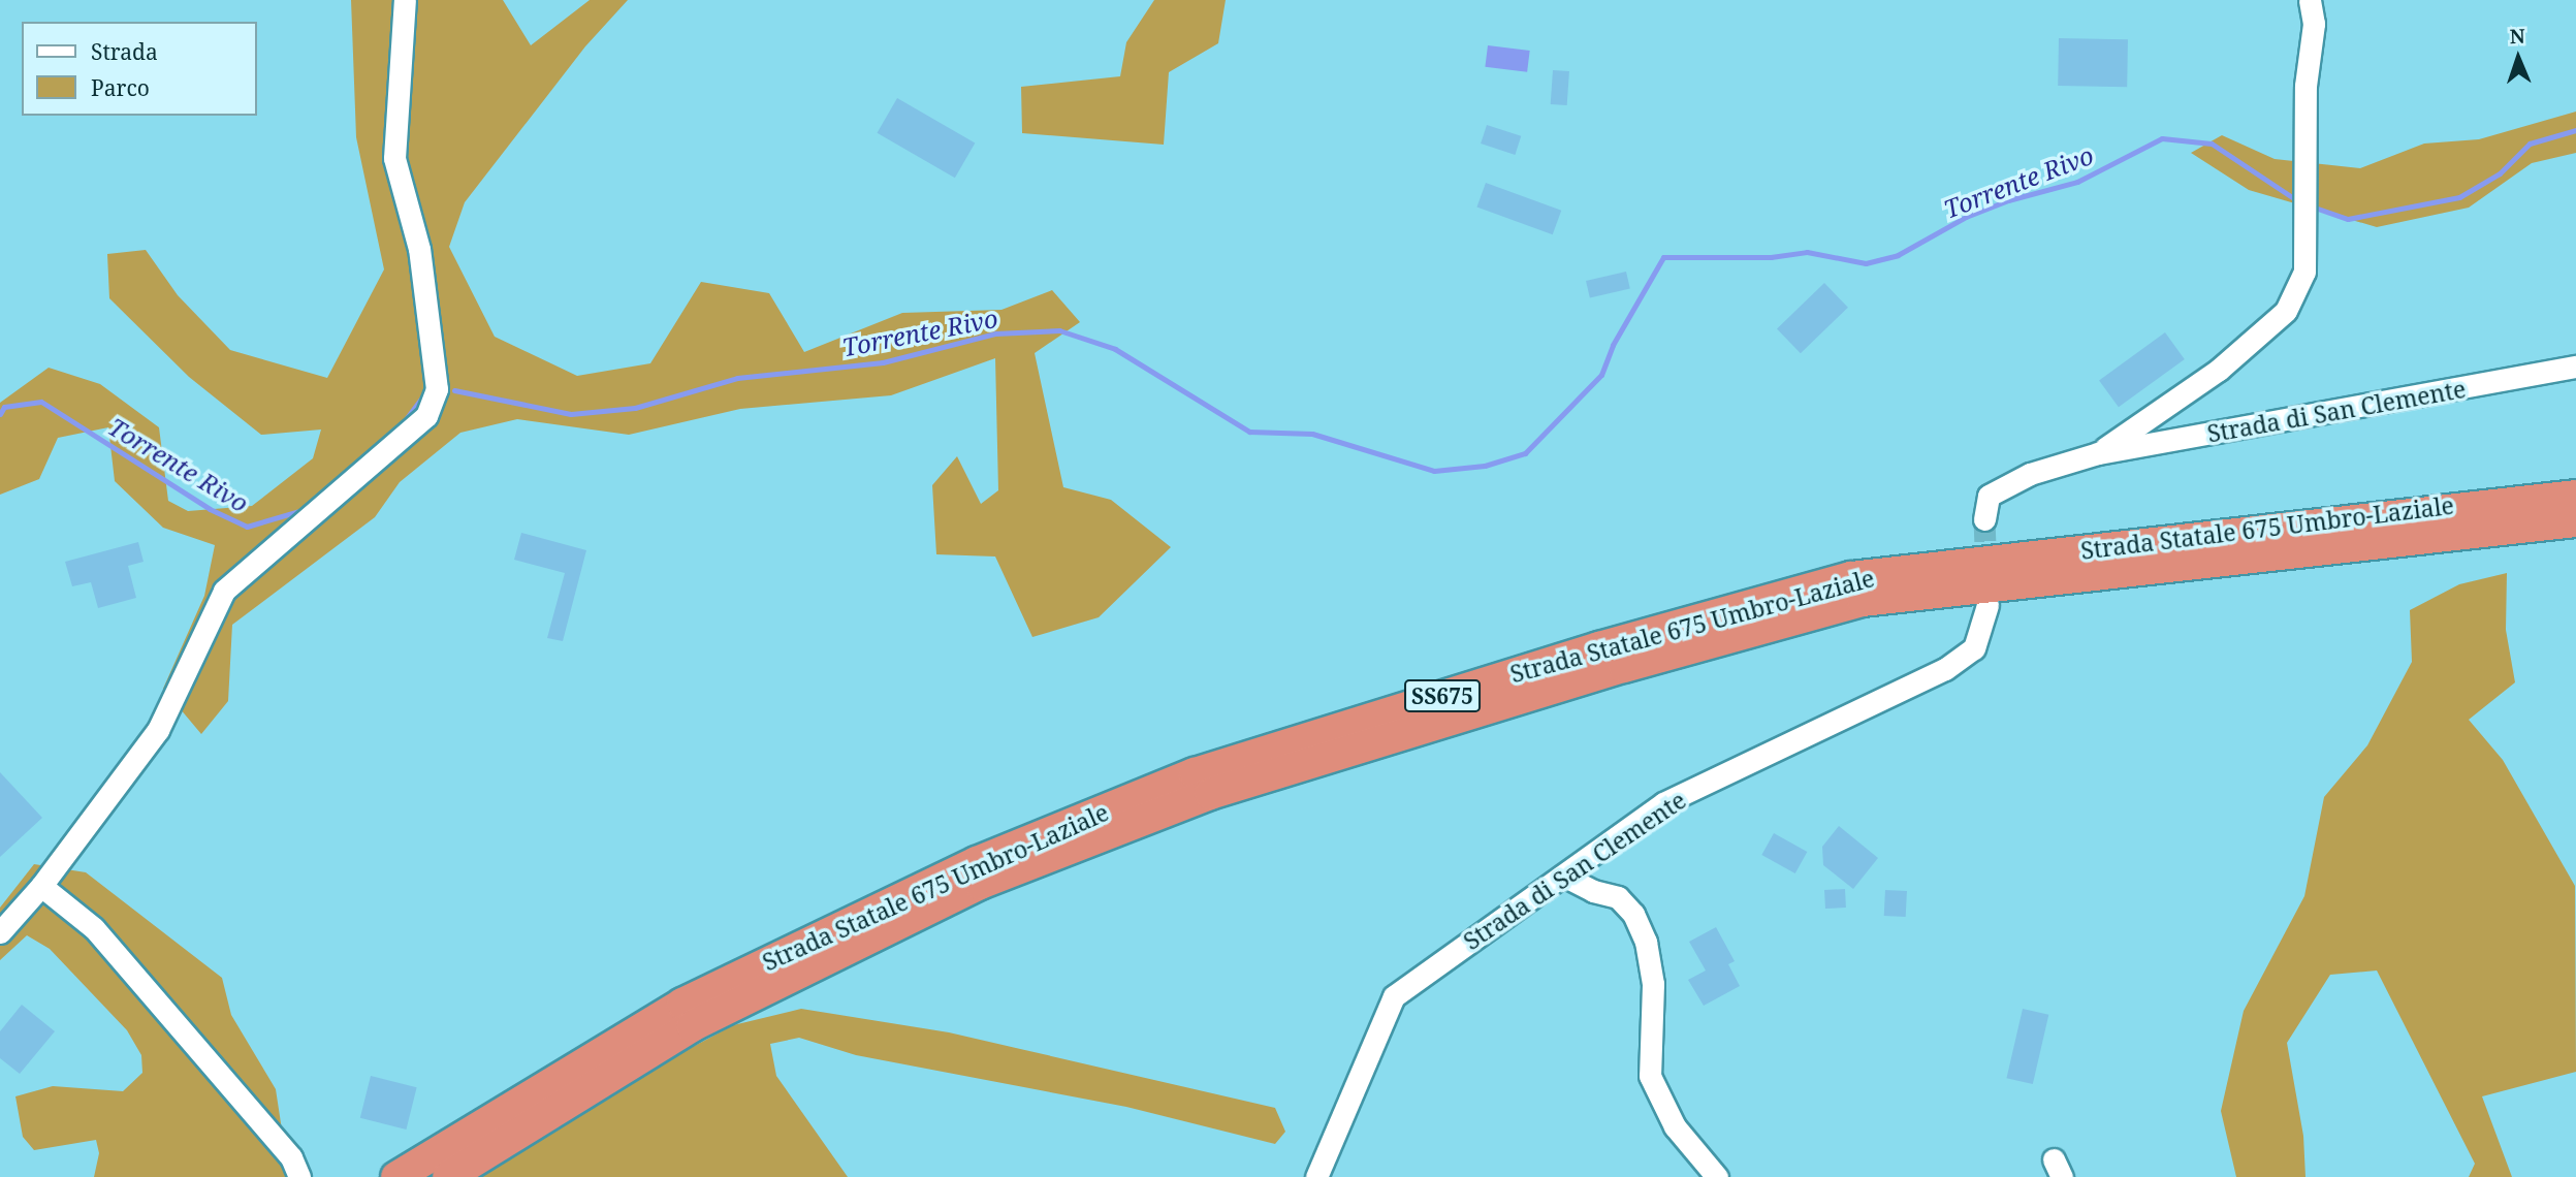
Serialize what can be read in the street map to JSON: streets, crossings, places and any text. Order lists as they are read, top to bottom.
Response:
{
  "streets": {
    "highway": ["Strada Statale 675 Umbro-Laziale", "SS675"],
    "street": ["Strada di San Clemente"]
  },
  "water": ["Torrente Rivo"],
  "legend": ["Strada", "Parco"],
  "north": "top"
}
